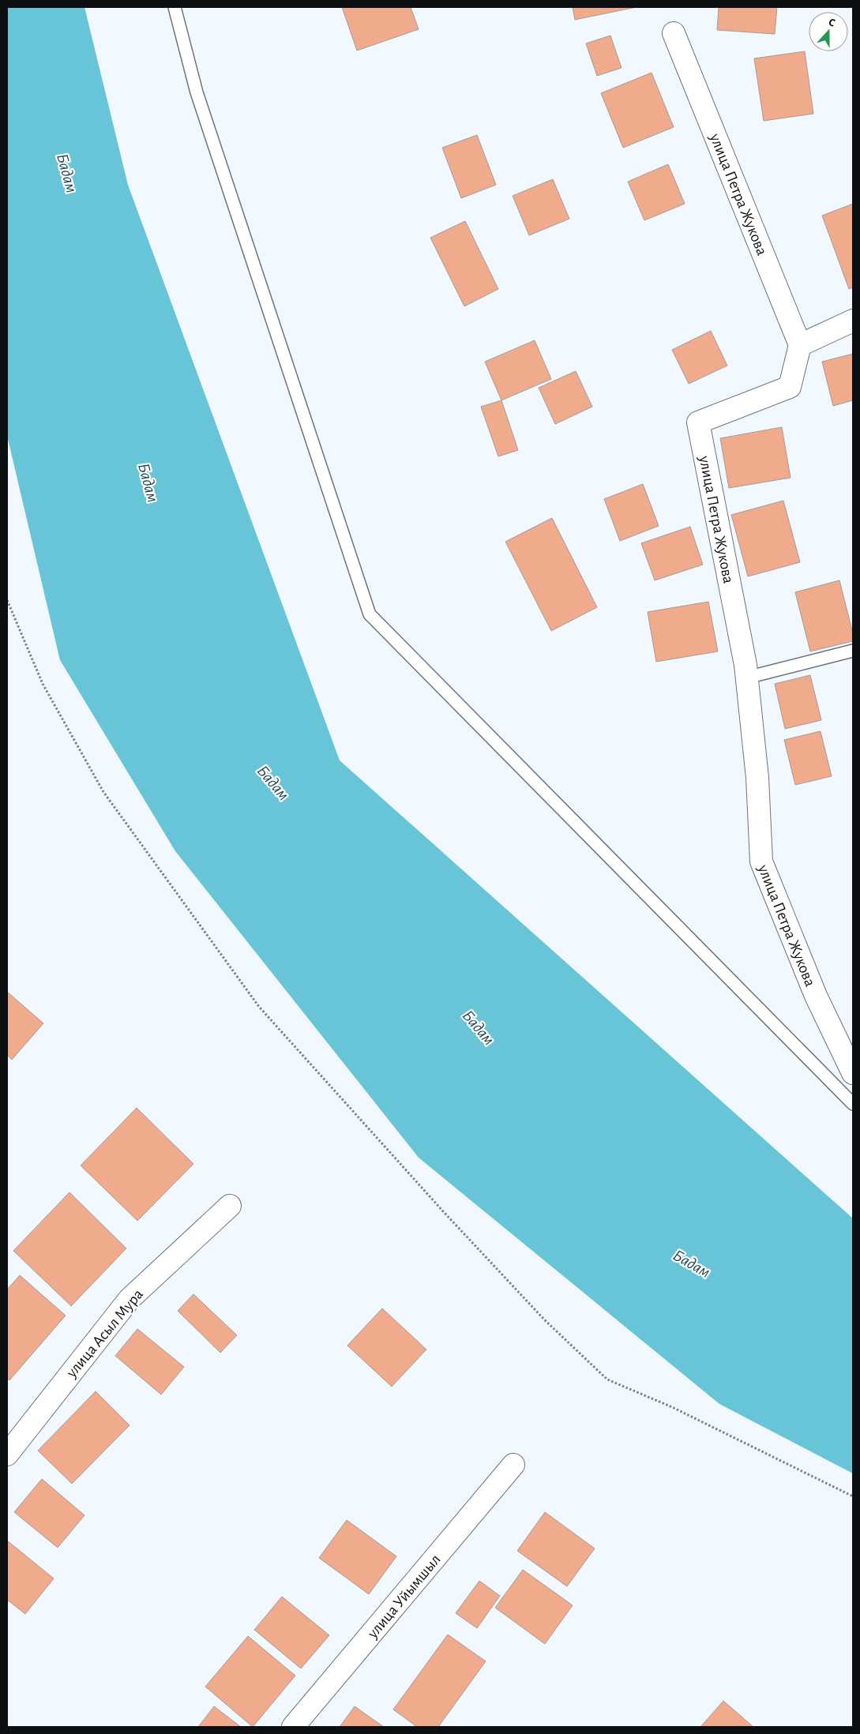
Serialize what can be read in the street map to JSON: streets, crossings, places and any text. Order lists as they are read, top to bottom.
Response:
{
  "streets": {
    "street": ["улица Петра Жукова", "улица Асыл Мура", "улица Уйымшыл"]
  },
  "water": ["Бадам"],
  "north": "top"
}
